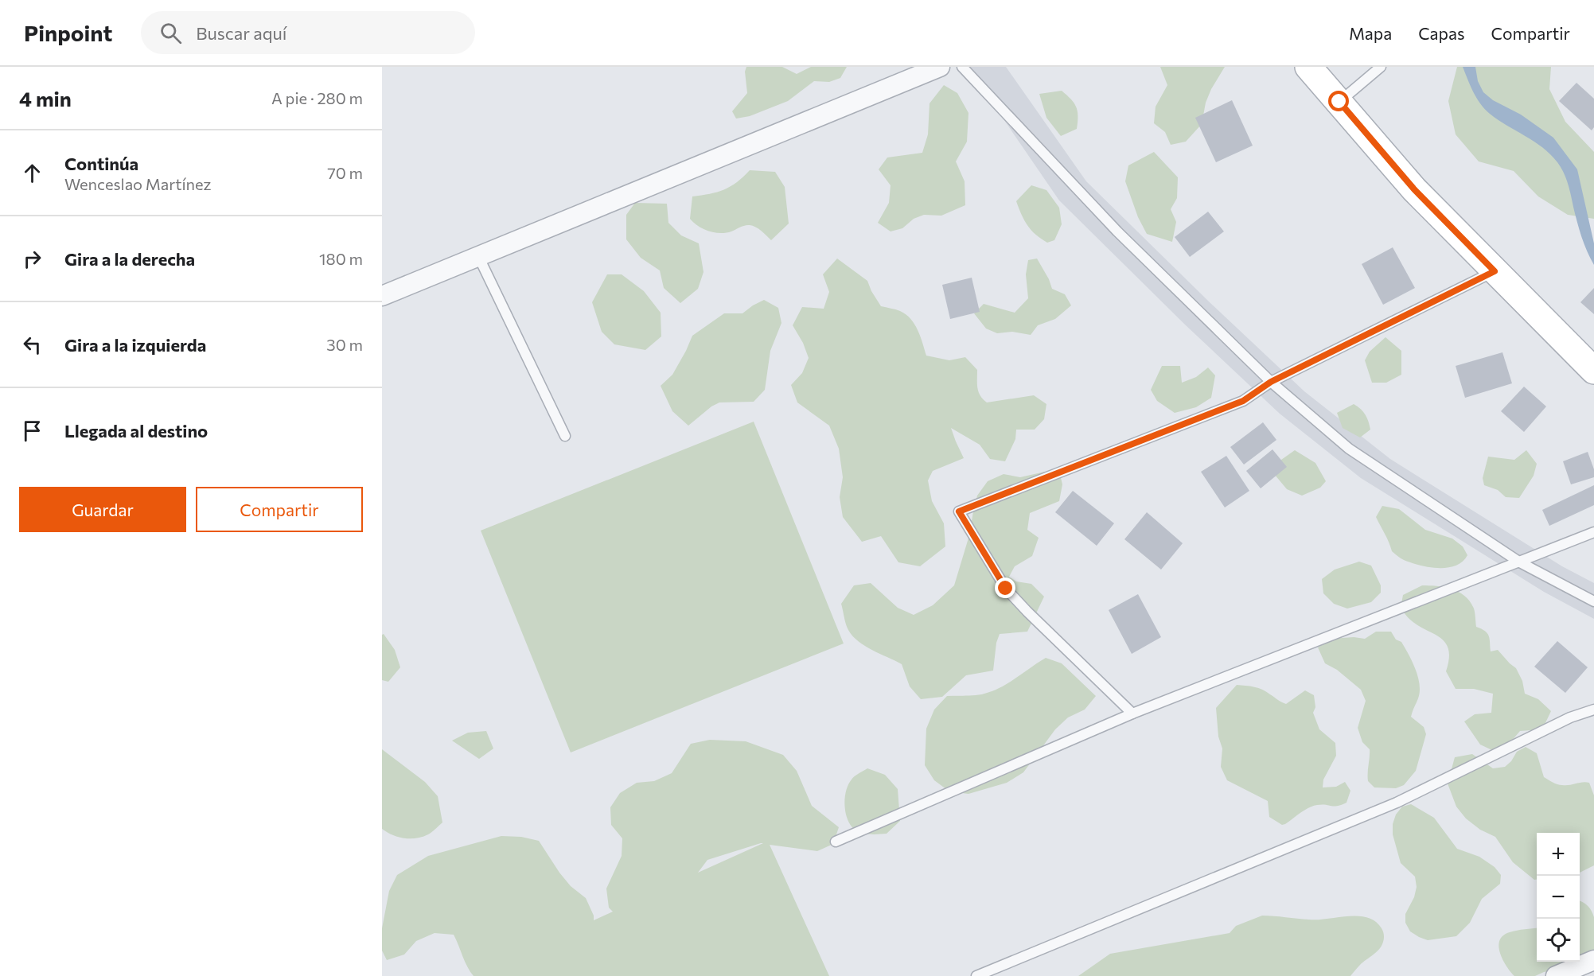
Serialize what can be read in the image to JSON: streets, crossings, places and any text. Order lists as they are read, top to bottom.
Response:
{
  "page": {
    "header": "Pinpoint",
    "search": "Buscar aquí",
    "nav": ["Mapa", "Capas", "Compartir"],
    "heading": ["4 min", "A pie · 280 m"],
    "list": [
      ["Continúa", "Wenceslao Martínez", "70 m"],
      ["Gira a la derecha", "180 m"],
      ["Gira a la izquierda", "30 m"],
      "Llegada al destino"
    ],
    "buttons": ["Guardar", "Compartir"],
    "map_buttons": ["+", "−"]
  }
}
